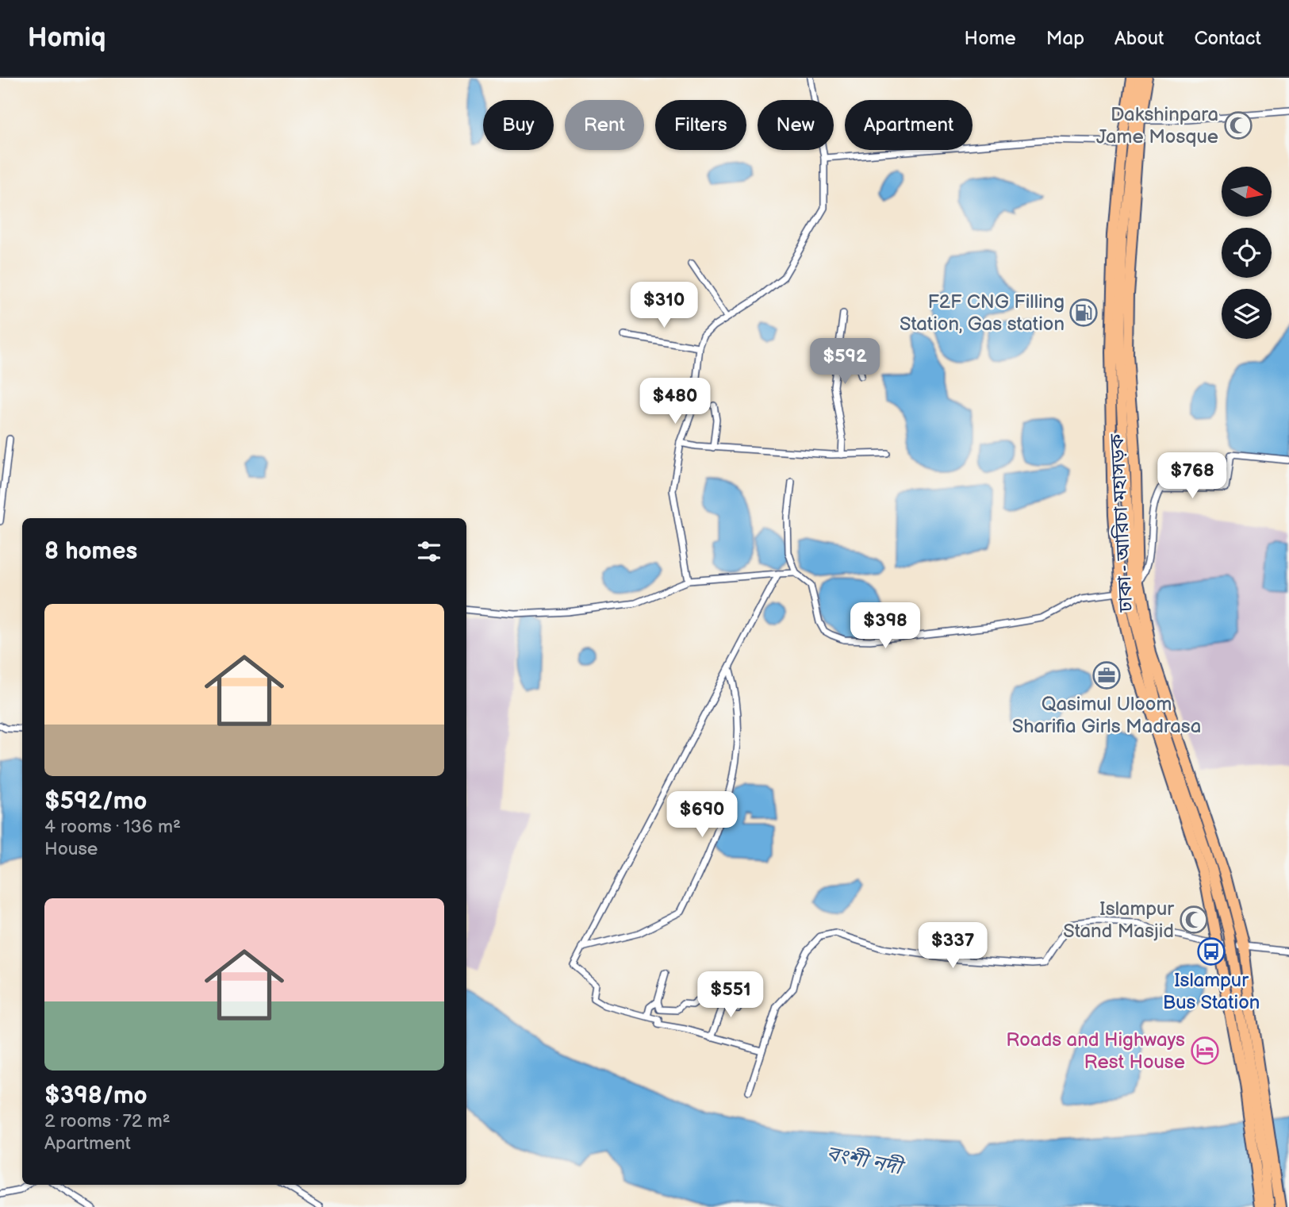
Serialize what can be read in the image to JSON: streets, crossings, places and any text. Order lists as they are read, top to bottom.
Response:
{
  "streets": {
    "highway": ["ঢাকা - আরিচা মহাসড়ক"]
  },
  "water": ["বংশী নদী"],
  "places": {
    "mosque": ["Dakshinpara Jame Mosque", "Islampur Stand Masjid"],
    "fuel station": ["F2F CNG Filling Station, Gas station"],
    "office": ["Qasimul Uloom Sharifia Girls Madrasa"],
    "bus stop": ["Islampur Bus Station"],
    "hotel": ["Roads and Highways Rest House"]
  },
  "north": "right",
  "page": {
    "header": "Homiq",
    "nav": [
      "Home",
      "Map",
      "About",
      "Contact"
    ],
    "chip": [
      "Buy",
      "Rent",
      "Filters",
      "New",
      "Apartment"
    ],
    "price": [
      "$310",
      "$592",
      "$480",
      "$768",
      "$398",
      "$690",
      "$337",
      "$551"
    ],
    "heading": "8 homes",
    "list": [
      {
        "name": "$592/mo",
        "note": "4 rooms · 136 m² · House"
      },
      {
        "name": "$398/mo",
        "note": "2 rooms · 72 m² · Apartment"
      }
    ]
  }
}
